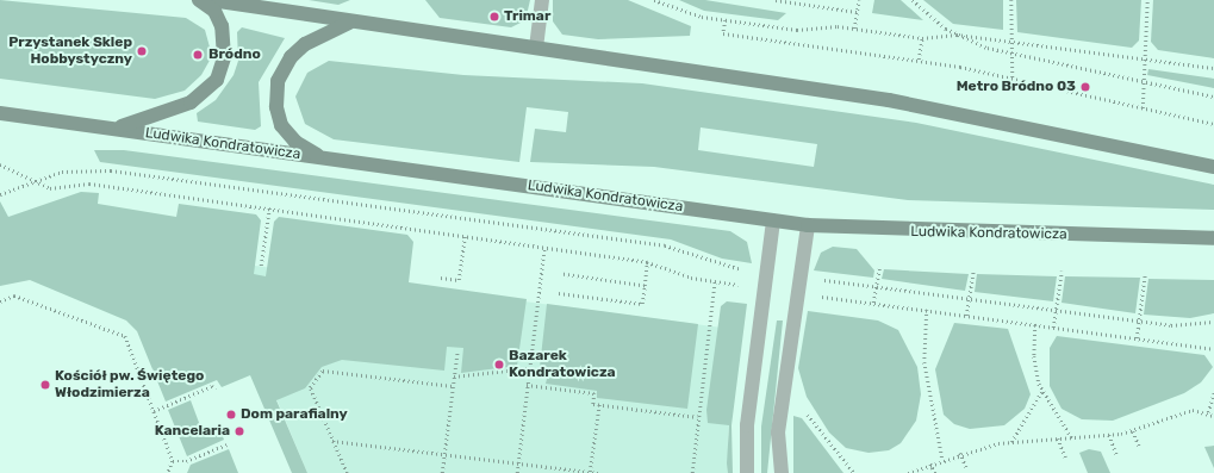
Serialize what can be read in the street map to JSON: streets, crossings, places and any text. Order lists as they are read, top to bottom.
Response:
{
  "streets": {
    "main road": ["Ludwika Kondratowicza"]
  },
  "places": [
    "Trimar",
    "Przystanek Sklep Hobbystyczny",
    "Bródno",
    "Metro Bródno 03",
    "Bazarek Kondratowicza",
    "Kościół pw. Świętego Włodzimierza",
    "Dom parafialny",
    "Kancelaria"
  ]
}
